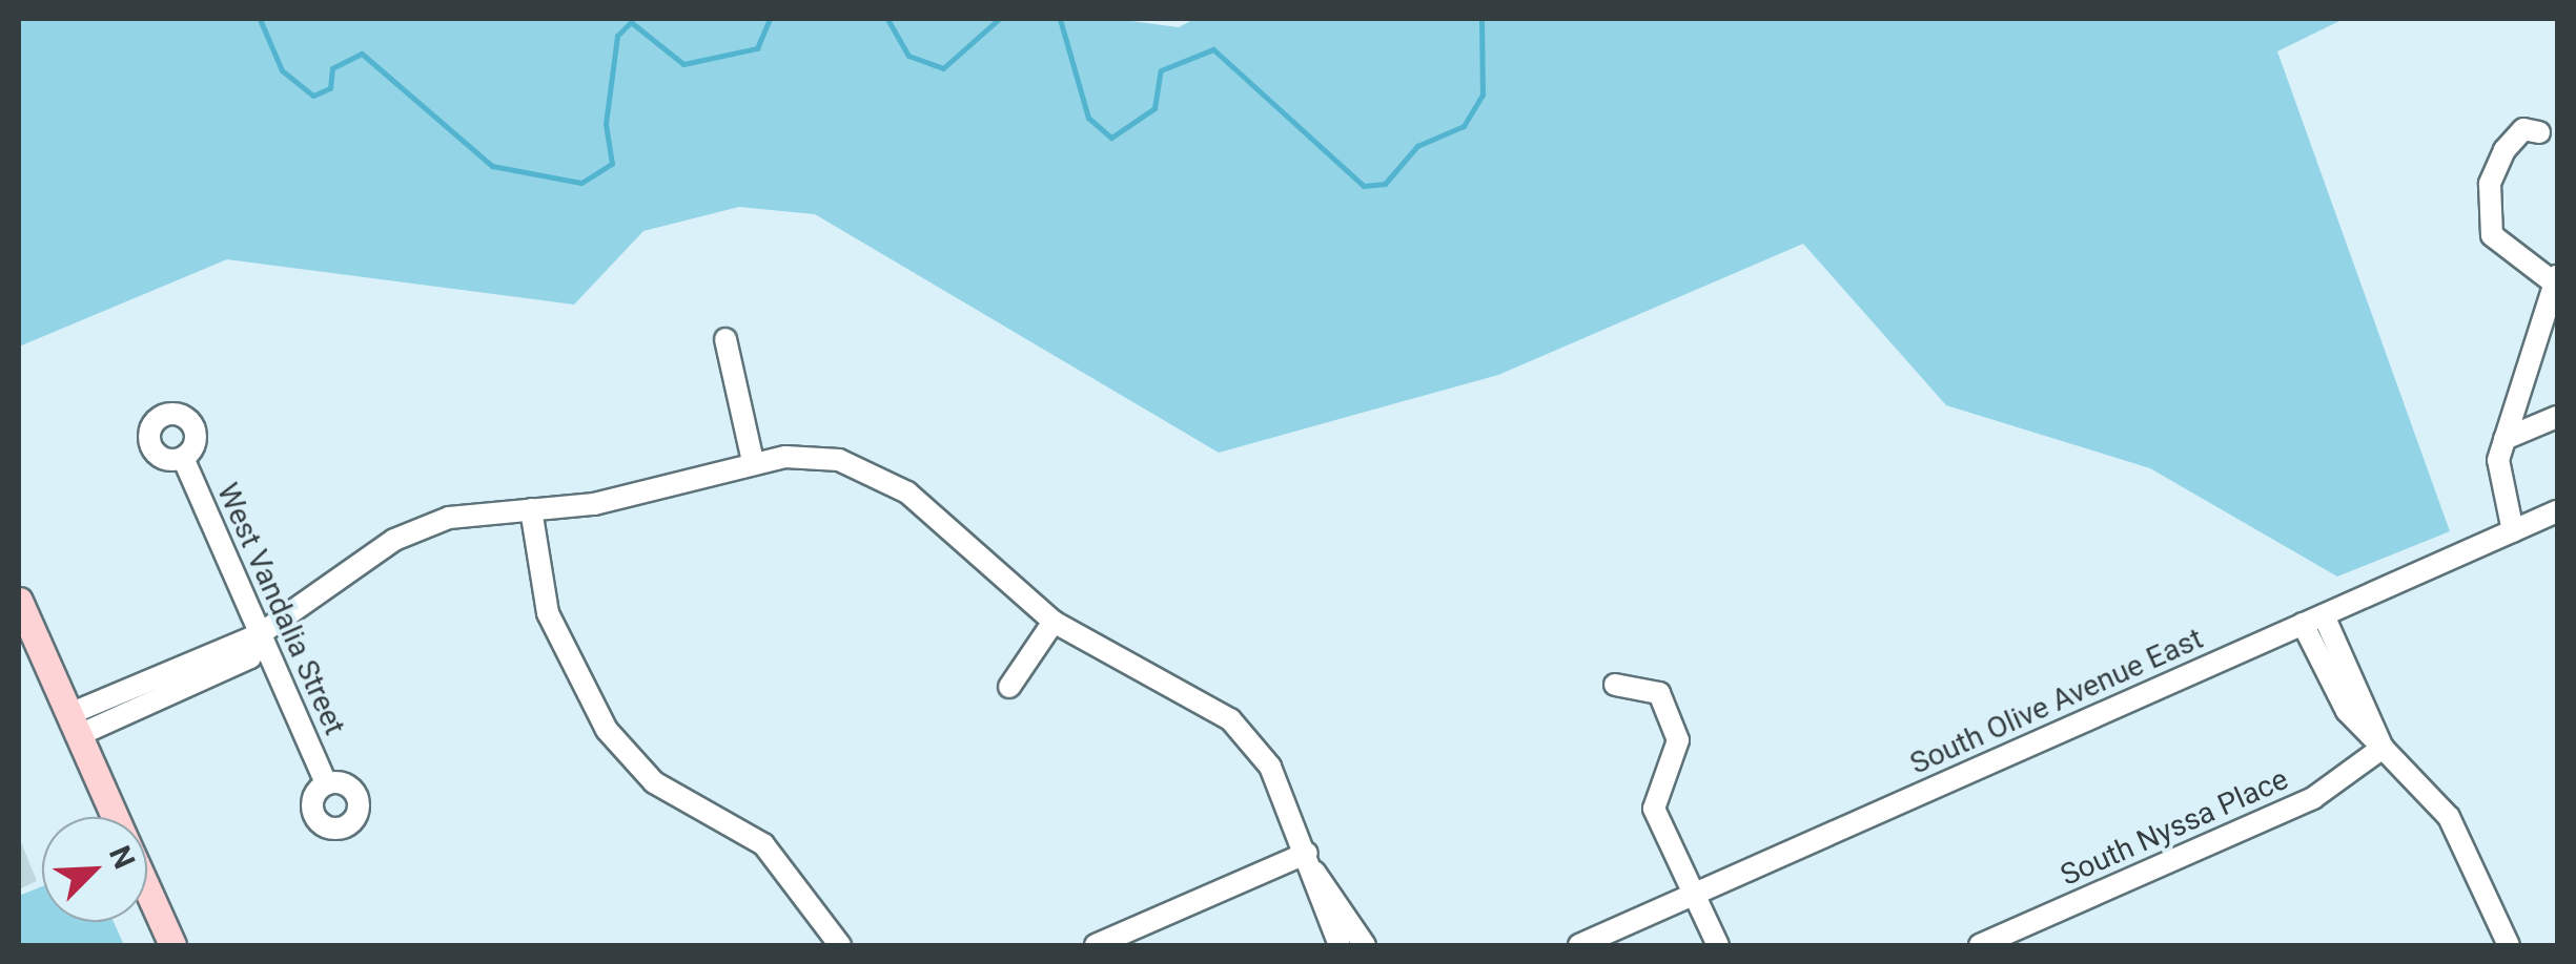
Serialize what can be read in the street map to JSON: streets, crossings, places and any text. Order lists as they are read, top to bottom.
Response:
{
  "streets": {
    "street": ["West Vandalia Street", "South Olive Avenue East", "South Nyssa Place"]
  },
  "north": "top right"
}
